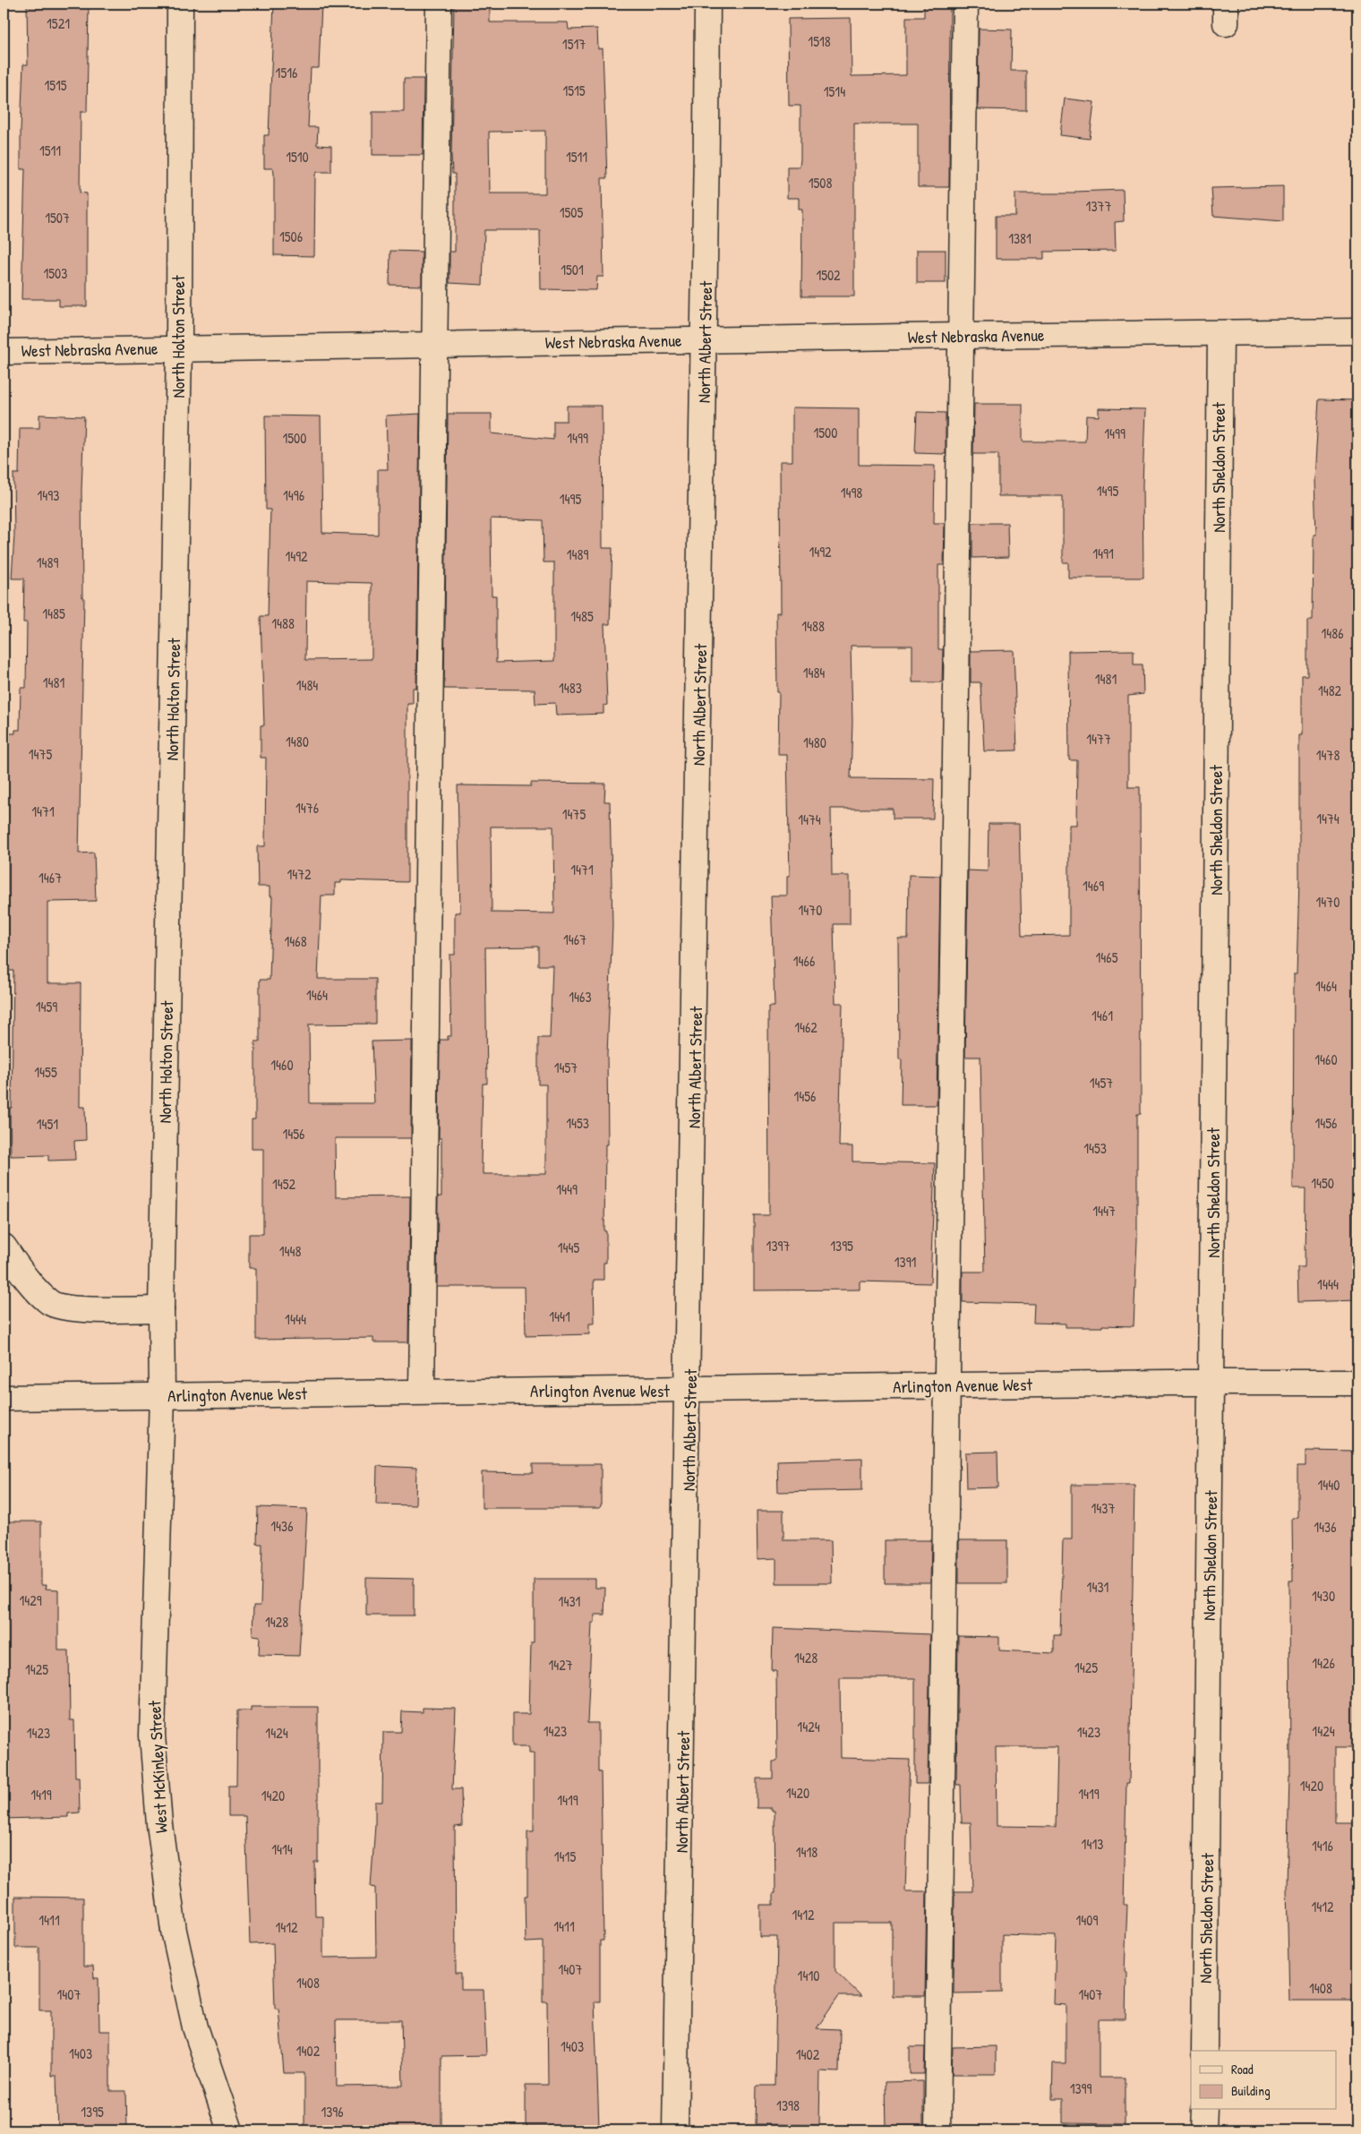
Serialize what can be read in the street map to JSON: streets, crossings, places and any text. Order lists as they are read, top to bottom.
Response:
{
  "streets": {
    "street": [
      "West Nebraska Avenue",
      "North Holton Street",
      "North Albert Street",
      "North Sheldon Street",
      "Arlington Avenue West",
      "West McKinley Street"
    ]
  },
  "crossings": [
    ["West Nebraska Avenue", "North Holton Street"],
    ["West Nebraska Avenue", "North Albert Street"],
    ["West Nebraska Avenue", "North Sheldon Street"],
    ["North Holton Street", "Arlington Avenue West"],
    ["North Holton Street", "West McKinley Street"],
    ["North Albert Street", "Arlington Avenue West"],
    ["North Sheldon Street", "Arlington Avenue West"],
    ["Arlington Avenue West", "West McKinley Street"]
  ],
  "house_numbers": [
    "1521",
    "1518",
    "1517",
    "1516",
    "1515",
    "1515",
    "1514",
    "1511",
    "1510",
    "1511",
    "1508",
    "1377",
    "1505",
    "1507",
    "1506",
    "1381",
    "1501",
    "1503",
    "1502",
    "1500",
    "1499",
    "1500",
    "1499",
    "1495",
    "1498",
    "1493",
    "1496",
    "1495",
    "1492",
    "1491",
    "1489",
    "1492",
    "1489",
    "1485",
    "1485",
    "1488",
    "1488",
    "1486",
    "1484",
    "1481",
    "1481",
    "1484",
    "1483",
    "1482",
    "1477",
    "1480",
    "1480",
    "1475",
    "1478",
    "1476",
    "1471",
    "1475",
    "1474",
    "1474",
    "1471",
    "1472",
    "1467",
    "1469",
    "1470",
    "1470",
    "1467",
    "1468",
    "1465",
    "1466",
    "1464",
    "1464",
    "1463",
    "1459",
    "1461",
    "1462",
    "1460",
    "1460",
    "1457",
    "1455",
    "1457",
    "1456",
    "1453",
    "1456",
    "1451",
    "1456",
    "1453",
    "1450",
    "1452",
    "1449",
    "1447",
    "1397",
    "1395",
    "1445",
    "1448",
    "1391",
    "1444",
    "1441",
    "1444",
    "1440",
    "1437",
    "1436",
    "1436",
    "1431",
    "1430",
    "1429",
    "1431",
    "1428",
    "1428",
    "1426",
    "1427",
    "1425",
    "1425",
    "1424",
    "1423",
    "1424",
    "1423",
    "1423",
    "1424",
    "1420",
    "1420",
    "1419",
    "1419",
    "1420",
    "1419",
    "1413",
    "1416",
    "1414",
    "1418",
    "1415",
    "1412",
    "1412",
    "1411",
    "1409",
    "1411",
    "1412",
    "1407",
    "1410",
    "1408",
    "1408",
    "1407",
    "1407",
    "1403",
    "1402",
    "1403",
    "1402",
    "1399",
    "1398",
    "1395",
    "1396"
  ],
  "legend": ["Road", "Building"]
}
